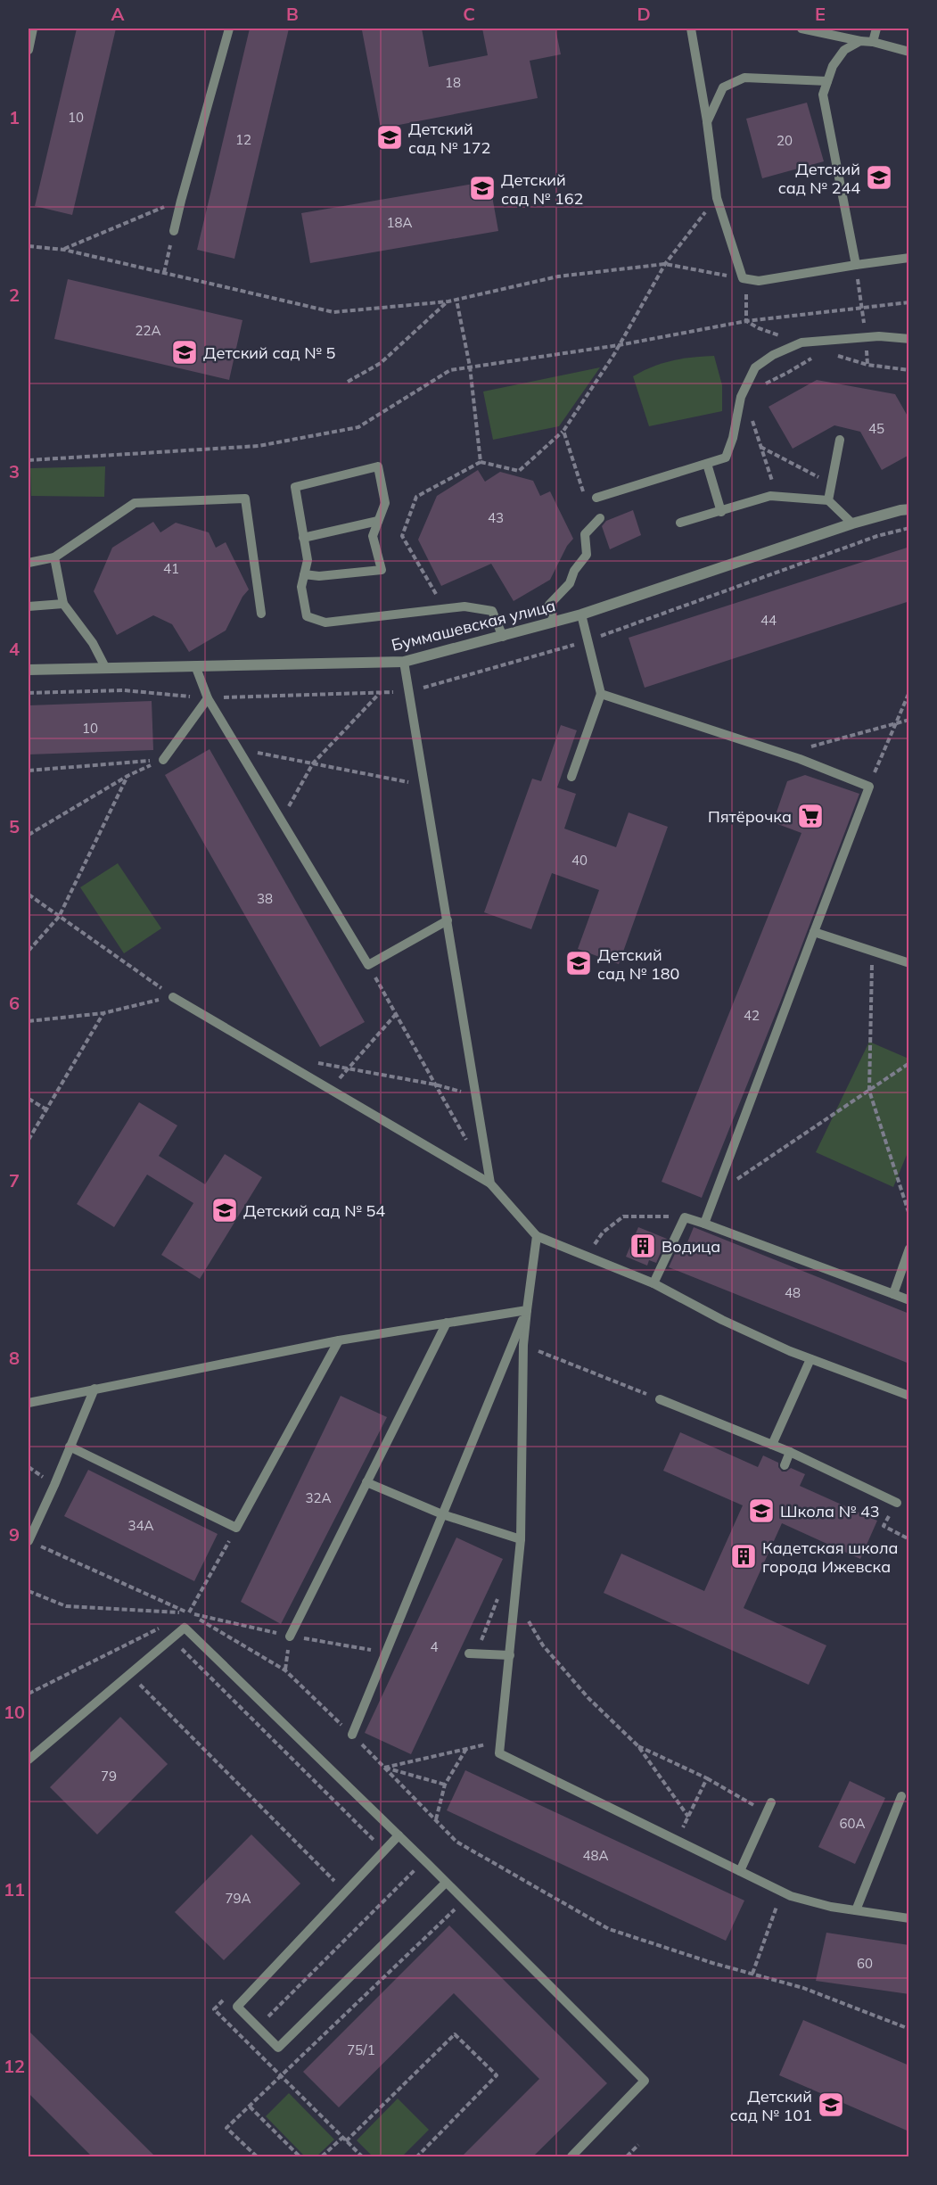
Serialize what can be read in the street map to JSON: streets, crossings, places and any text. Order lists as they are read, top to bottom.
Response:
{
  "streets": {
    "street": ["Буммашевская улица"]
  },
  "places": {
    "school or university": [
      "Детский сад № 172",
      "Детский сад № 244",
      "Детский сад № 162",
      "Детский сад № 5",
      "Детский сад № 180",
      "Детский сад № 54",
      "Школа № 43",
      "Детский сад № 101"
    ],
    "supermarket": ["Пятёрочка"],
    "building": ["Водица", "Кадетская школа города Ижевска"]
  },
  "house_numbers": [
    "18",
    "10",
    "12",
    "20",
    "18А",
    "22А",
    "45",
    "43",
    "41",
    "44",
    "10",
    "40",
    "38",
    "42",
    "48",
    "32А",
    "34А",
    "4",
    "79",
    "60А",
    "48А",
    "79А",
    "60",
    "75/1"
  ],
  "grid": {
    "columns": [
      "A",
      "B",
      "C",
      "D",
      "E"
    ],
    "rows": [
      "1",
      "2",
      "3",
      "4",
      "5",
      "6",
      "7",
      "8",
      "9",
      "10",
      "11",
      "12"
    ]
  }
}
